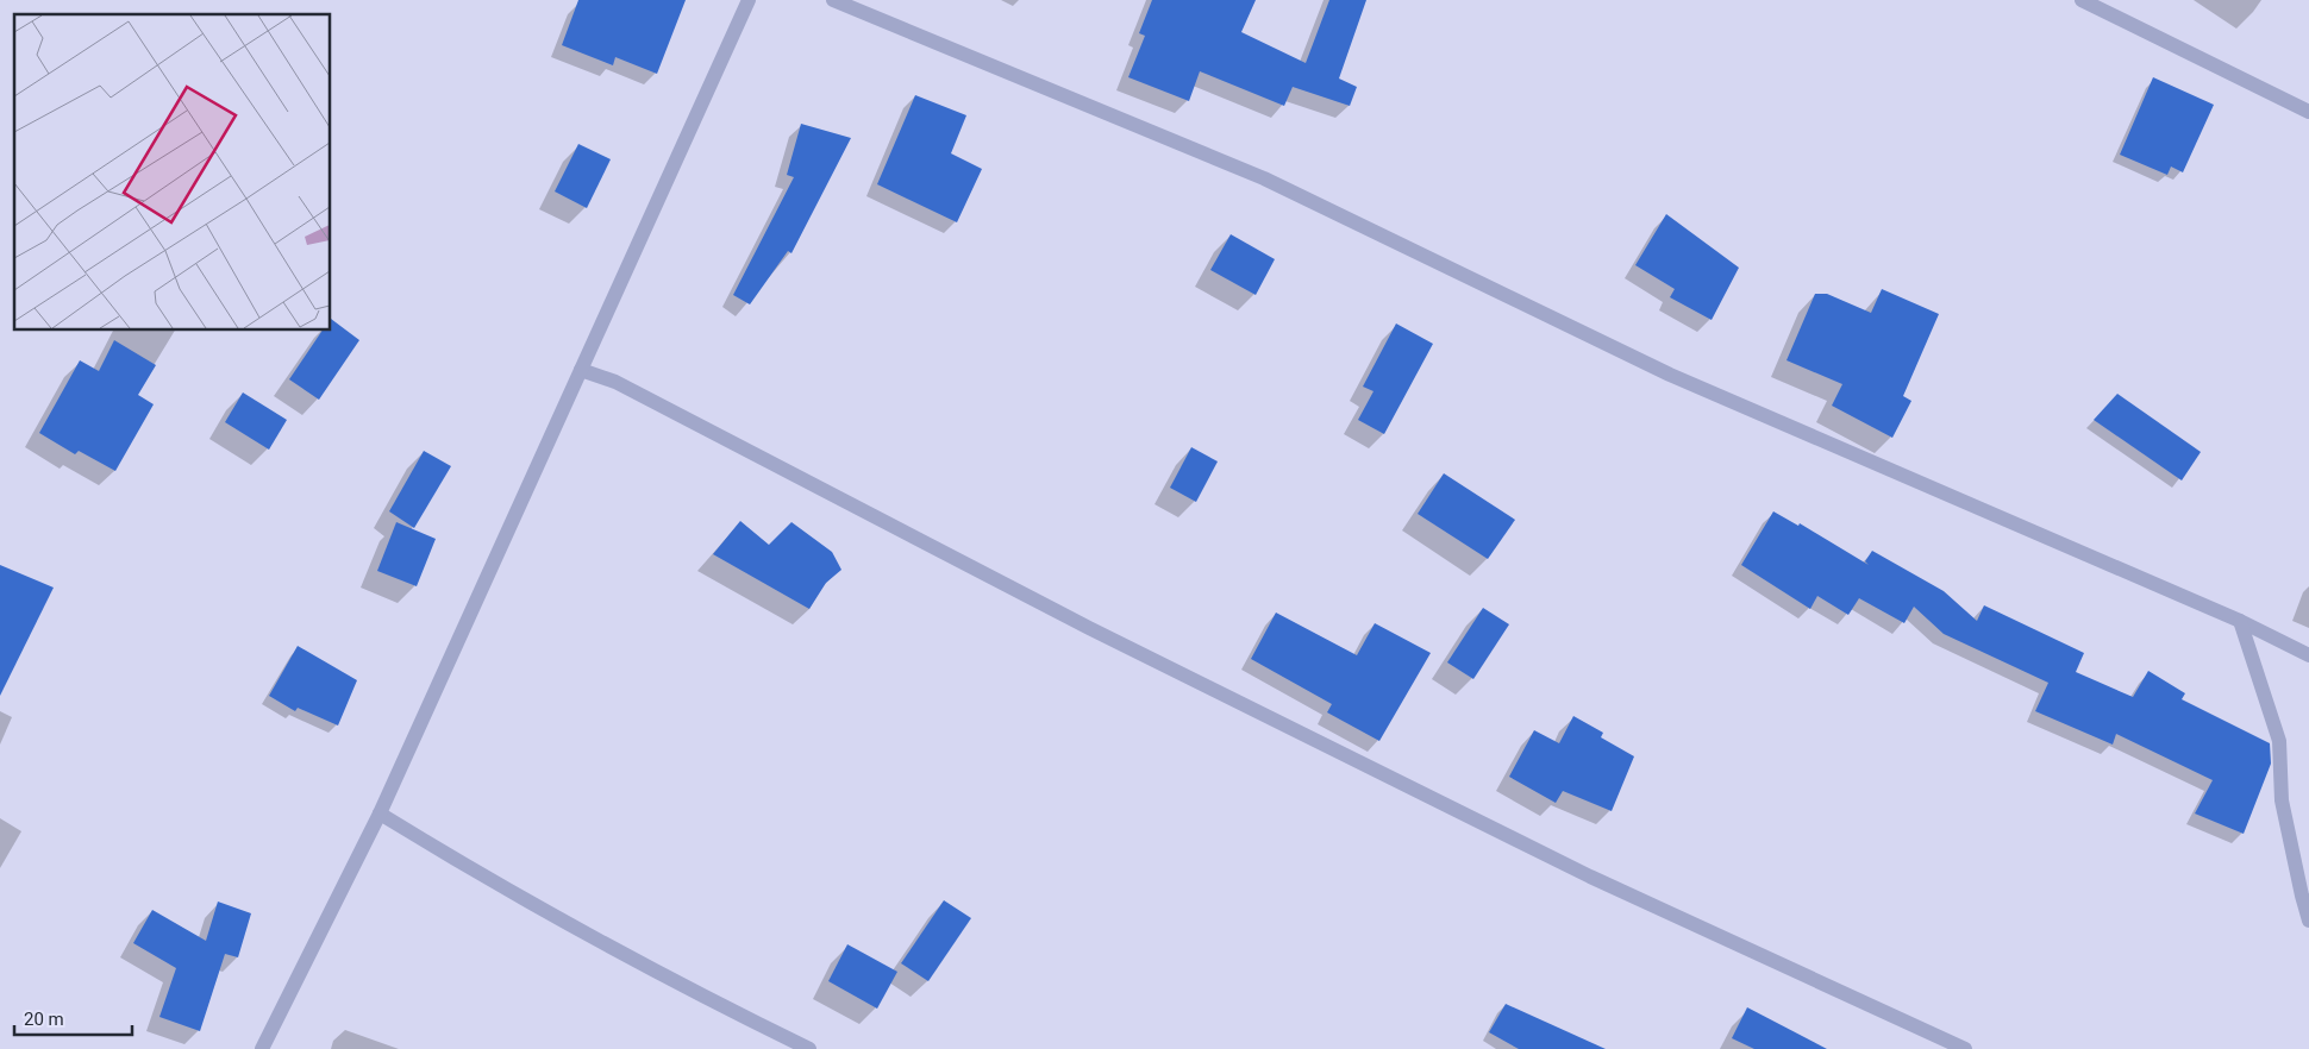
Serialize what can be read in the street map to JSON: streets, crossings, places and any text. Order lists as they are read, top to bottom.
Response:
{
  "scale_bar": "20 m"
}
